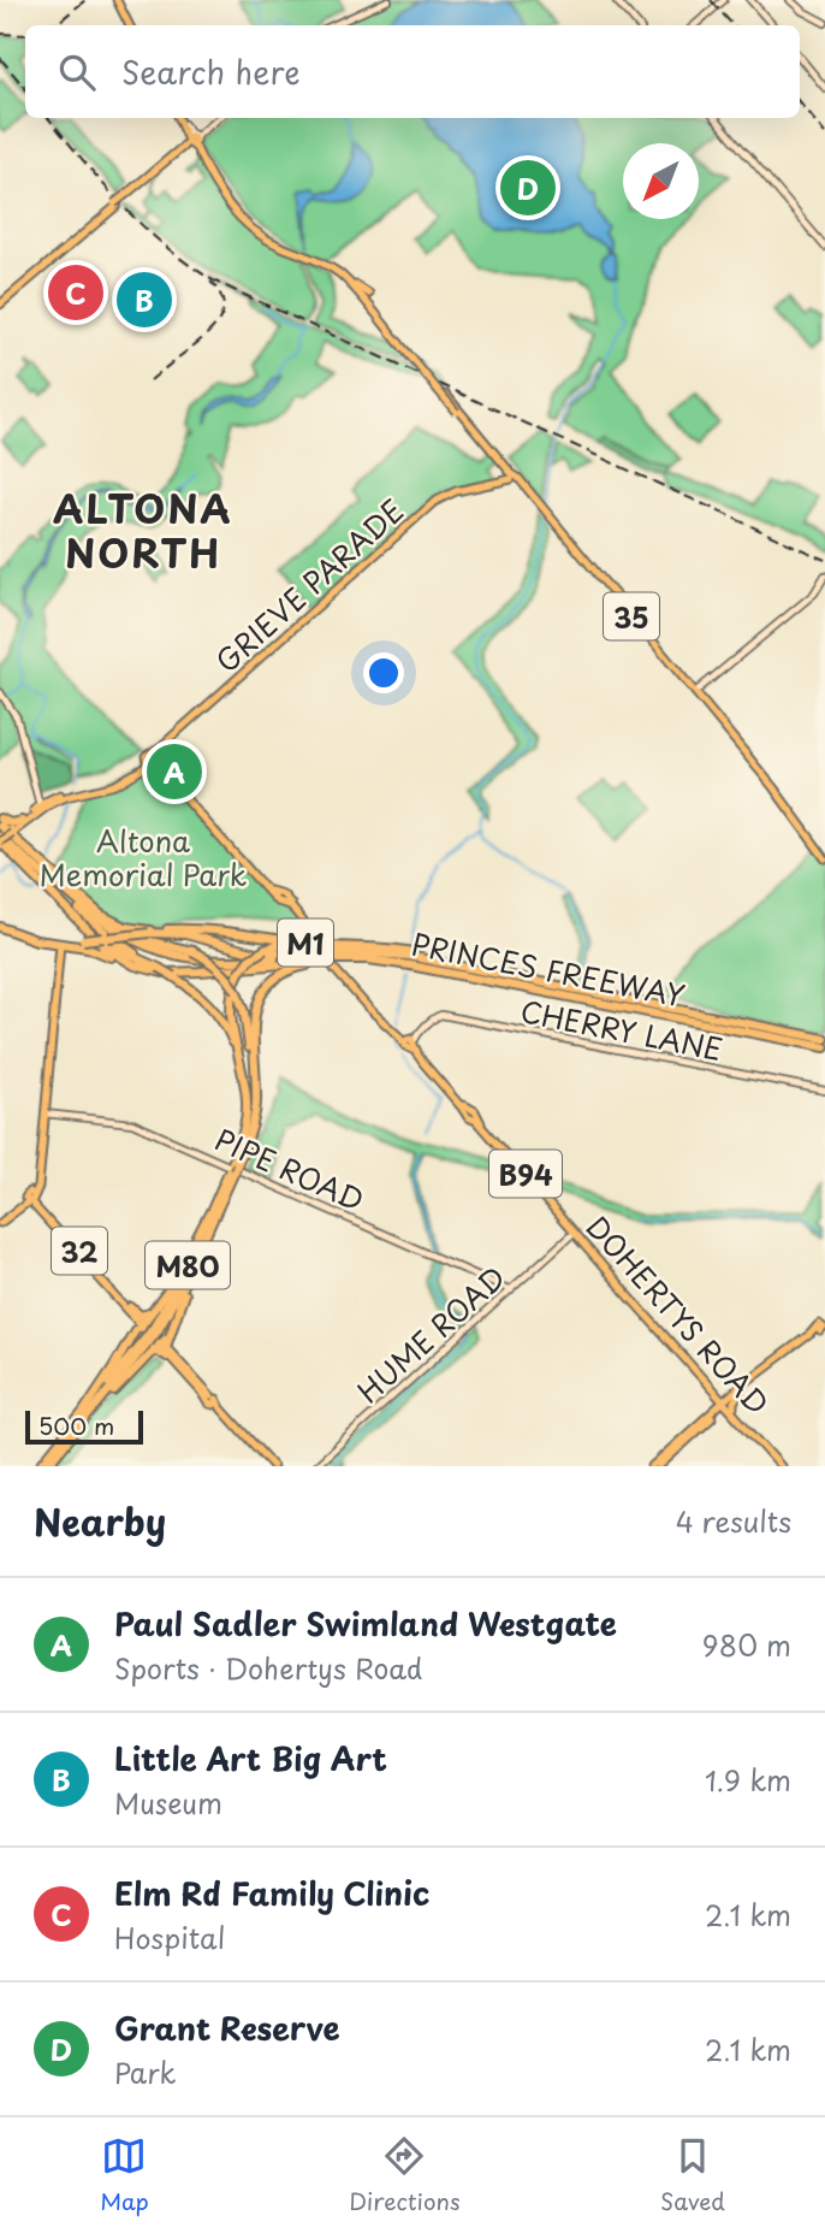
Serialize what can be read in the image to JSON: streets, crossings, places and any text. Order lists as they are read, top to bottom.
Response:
{
  "streets": {
    "highway": ["M1", "PRINCES FREEWAY", "M80"],
    "main road": [
      "GRIEVE PARADE",
      "35",
      "B94",
      "32",
      "DOHERTYS ROAD"
    ],
    "street": ["CHERRY LANE", "PIPE ROAD", "HUME ROAD"]
  },
  "crossings": [
    ["GRIEVE PARADE", "35"],
    ["GRIEVE PARADE", "M1"],
    ["GRIEVE PARADE", "DOHERTYS ROAD"],
    ["M1", "PRINCES FREEWAY"],
    ["CHERRY LANE", "DOHERTYS ROAD"],
    ["PIPE ROAD", "HUME ROAD"],
    ["DOHERTYS ROAD", "HUME ROAD"]
  ],
  "districts": ["ALTONA NORTH"],
  "parks": ["Altona Memorial Park"],
  "scale_bar": "500 m",
  "north": "bottom left",
  "page": {
    "search": "Search here",
    "pins": [
      "D",
      "C",
      "B",
      "A"
    ],
    "scale": "500 m",
    "heading": ["Nearby", "4 results"],
    "list": [
      {
        "mark": "A",
        "name": "Paul Sadler Swimland Westgate",
        "note": "Sports · Dohertys Road",
        "value": "980 m"
      },
      {
        "mark": "B",
        "name": "Little Art Big Art",
        "note": "Museum",
        "value": "1.9 km"
      },
      {
        "mark": "C",
        "name": "Elm Rd Family Clinic",
        "note": "Hospital",
        "value": "2.1 km"
      },
      {
        "mark": "D",
        "name": "Grant Reserve",
        "note": "Park",
        "value": "2.1 km"
      }
    ],
    "nav": ["Map", "Directions", "Saved"]
  }
}
